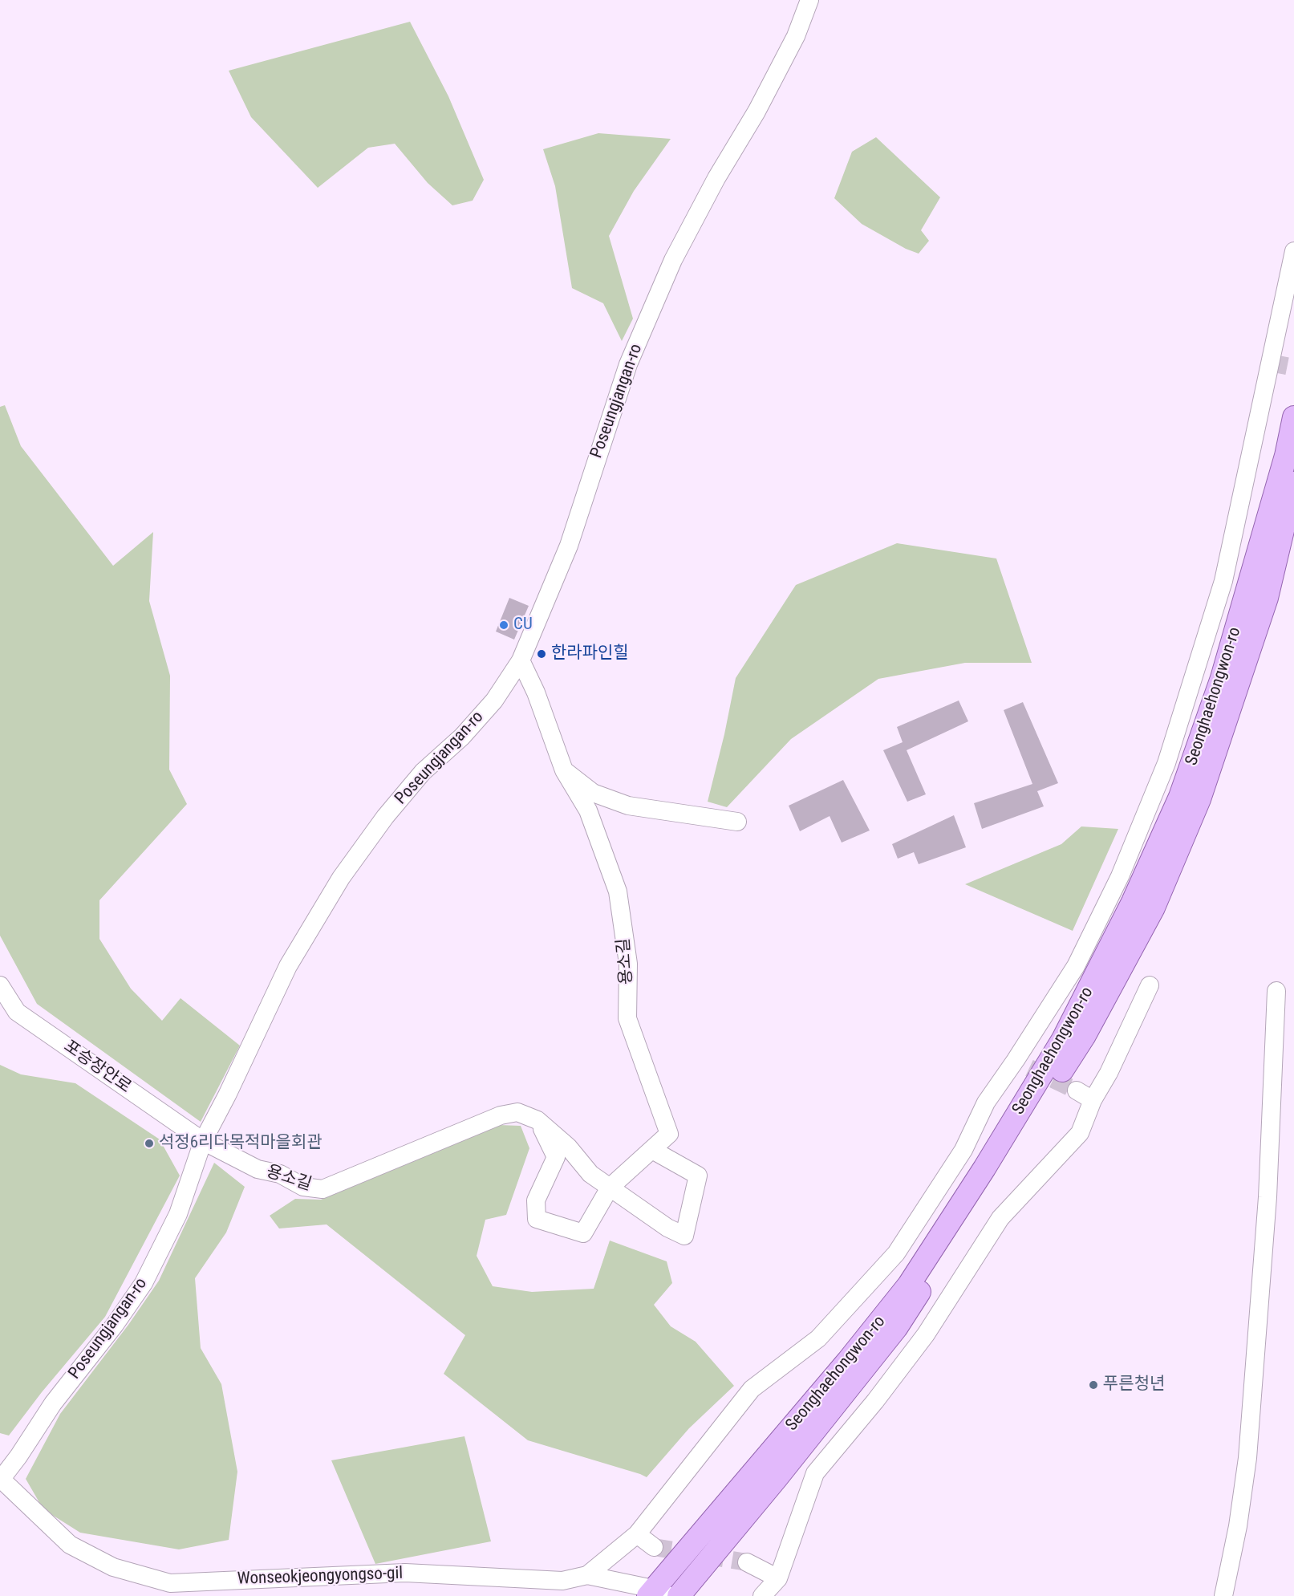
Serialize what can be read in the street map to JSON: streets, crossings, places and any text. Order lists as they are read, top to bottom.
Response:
{
  "streets": {
    "main road": ["Seonghaehongwon-ro"],
    "street": [
      "Poseungjangan-ro",
      "용소길",
      "포승장안로",
      "Wonseokjeongyongso-gil"
    ]
  },
  "crossings": [
    ["Poseungjangan-ro", "용소길"],
    ["Poseungjangan-ro", "포승장안로"],
    ["Poseungjangan-ro", "Wonseokjeongyongso-gil"],
    ["Seonghaehongwon-ro", "Wonseokjeongyongso-gil"],
    ["용소길", "포승장안로"]
  ],
  "places": [
    "CU",
    "한라파인힐",
    "석정6리다목적마을회관",
    "푸른청년"
  ]
}
